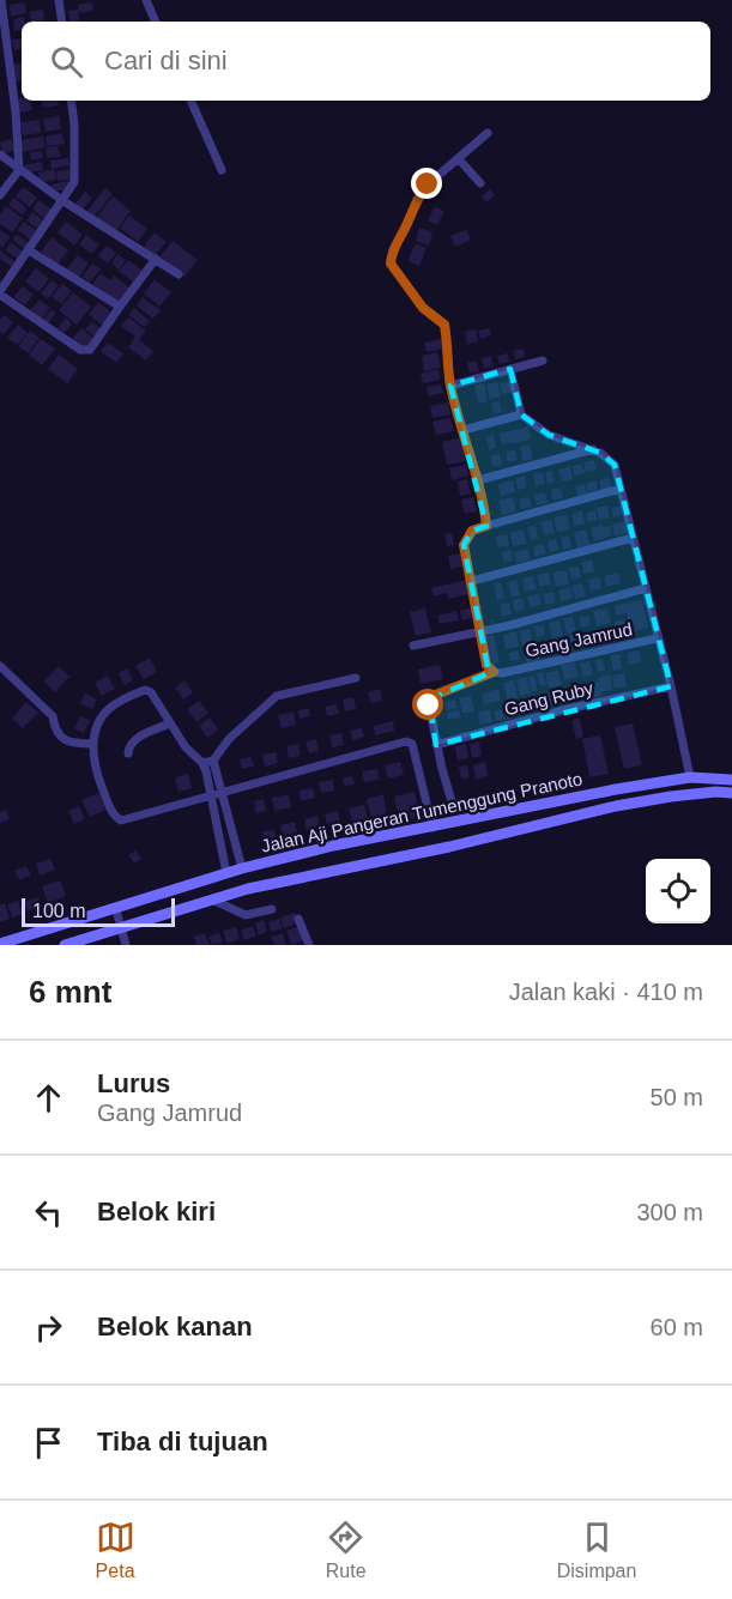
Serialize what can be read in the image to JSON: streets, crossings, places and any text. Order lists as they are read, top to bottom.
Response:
{
  "streets": {
    "main road": ["Jalan Aji Pangeran Tumenggung Pranoto"],
    "street": ["Gang Jamrud", "Gang Ruby"]
  },
  "crossings": [
    ["Gang Jamrud", "Gang Ruby"]
  ],
  "scale_bar": "100 m",
  "page": {
    "search": "Cari di sini",
    "scale": "100 m",
    "heading": ["6 mnt", "Jalan kaki · 410 m"],
    "list": [
      ["Lurus", "Gang Jamrud", "50 m"],
      ["Belok kiri", "300 m"],
      ["Belok kanan", "60 m"],
      "Tiba di tujuan"
    ],
    "nav": ["Peta", "Rute", "Disimpan"]
  }
}
